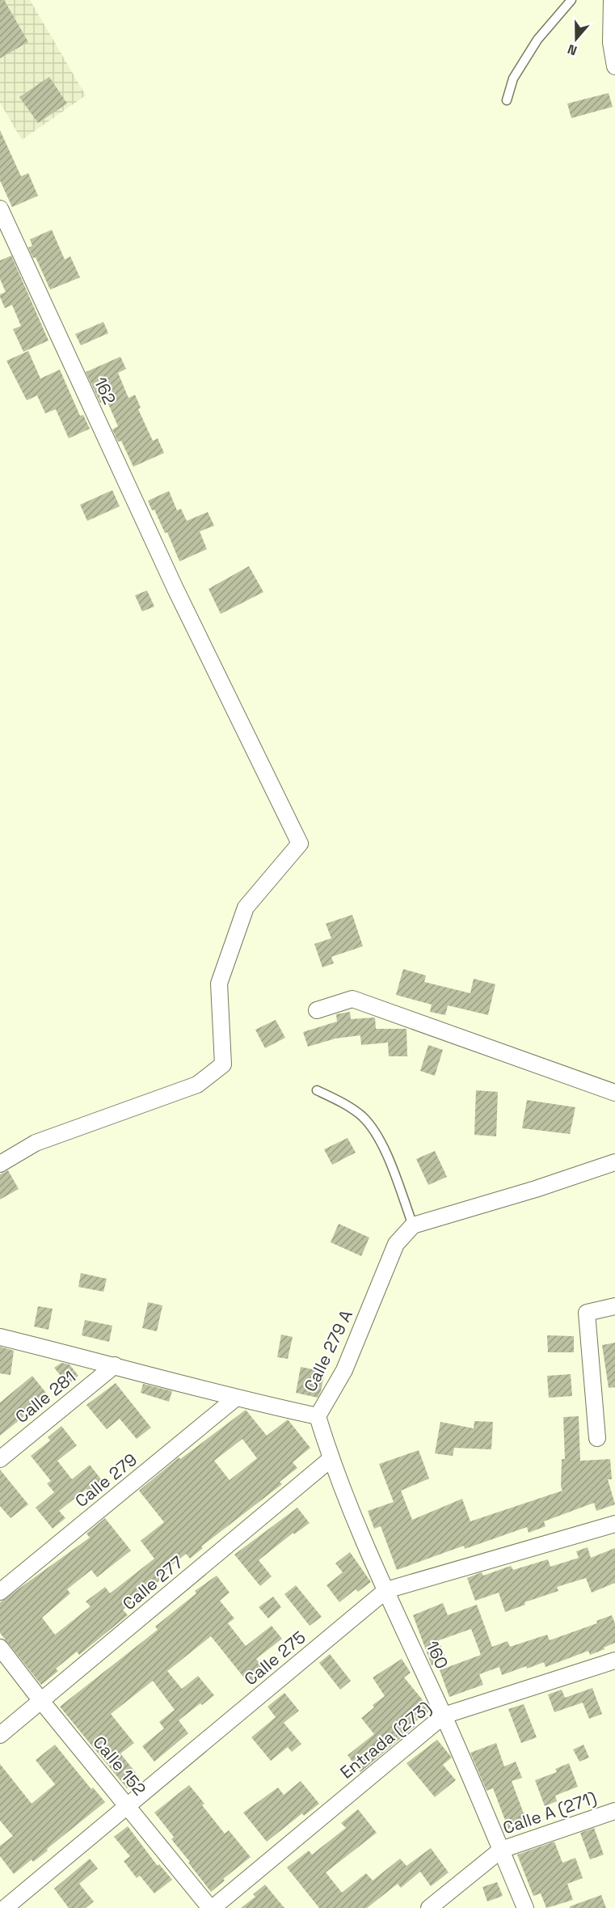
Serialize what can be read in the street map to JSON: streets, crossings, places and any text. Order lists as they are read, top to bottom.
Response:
{
  "streets": {
    "street": [
      "162",
      "Calle 279 A",
      "Calle 281",
      "Calle 279",
      "Calle 277",
      "160",
      "Calle 275",
      "Entrada (273)",
      "Calle 152",
      "Calle A (271)"
    ]
  },
  "crossings": [
    ["Calle 279 A", "Calle 281"],
    ["Calle 279 A", "Calle 279"],
    ["Calle 279 A", "160"],
    ["Calle 277", "160"],
    ["Calle 277", "Calle 152"],
    ["160", "Calle 275"],
    ["160", "Entrada (273)"],
    ["160", "Calle A (271)"],
    ["Calle 275", "Calle 152"],
    ["Entrada (273)", "Calle 152"]
  ],
  "north": "bottom"
}
